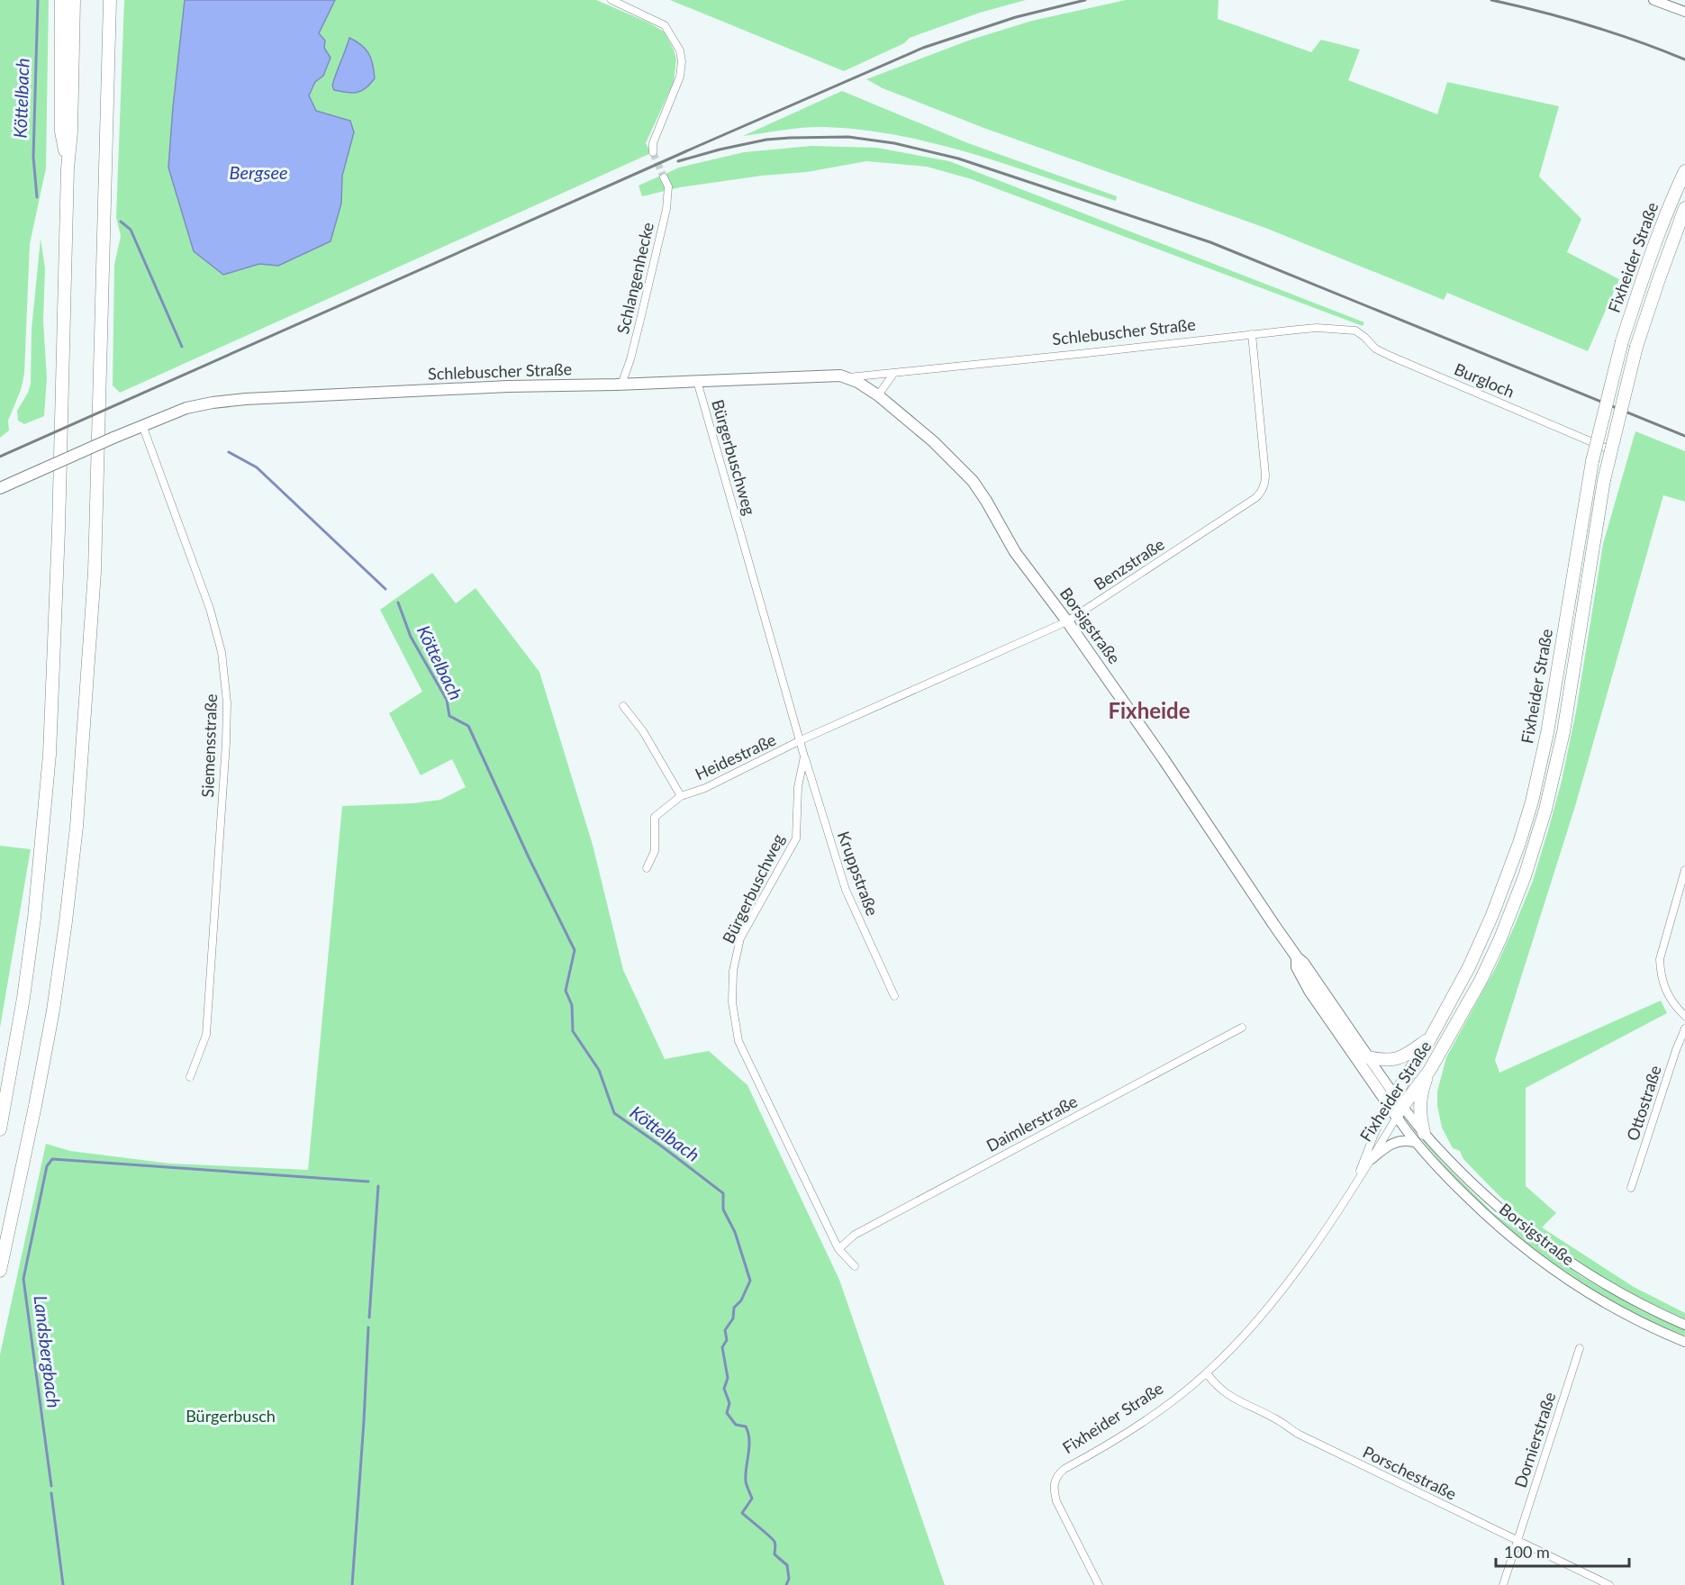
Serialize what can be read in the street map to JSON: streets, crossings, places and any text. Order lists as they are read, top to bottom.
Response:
{
  "streets": {
    "highway": ["Fixheider Straße"],
    "main road": ["Schlebuscher Straße", "Borsigstraße"],
    "street": [
      "Schlangenhecke",
      "Burgloch",
      "Bürgerbuschweg",
      "Benzstraße",
      "Siemensstraße",
      "Heidestraße",
      "Kruppstraße",
      "Ottostraße",
      "Daimlerstraße",
      "Dornierstraße",
      "Porschestraße"
    ]
  },
  "crossings": [
    ["Fixheider Straße", "Borsigstraße"],
    ["Fixheider Straße", "Porschestraße"],
    ["Schlangenhecke", "Schlebuscher Straße"],
    ["Schlebuscher Straße", "Burgloch"],
    ["Schlebuscher Straße", "Bürgerbuschweg"],
    ["Schlebuscher Straße", "Benzstraße"],
    ["Schlebuscher Straße", "Borsigstraße"],
    ["Schlebuscher Straße", "Siemensstraße"],
    ["Bürgerbuschweg", "Benzstraße"],
    ["Bürgerbuschweg", "Heidestraße"],
    ["Bürgerbuschweg", "Kruppstraße"],
    ["Bürgerbuschweg", "Daimlerstraße"],
    ["Benzstraße", "Borsigstraße"],
    ["Benzstraße", "Heidestraße"],
    ["Dornierstraße", "Porschestraße"]
  ],
  "districts": ["Fixheide"],
  "water": ["Köttelbach", "Bergsee", "Landsbergbach"],
  "parks": ["Bürgerbusch"],
  "scale_bar": "100 m"
}
